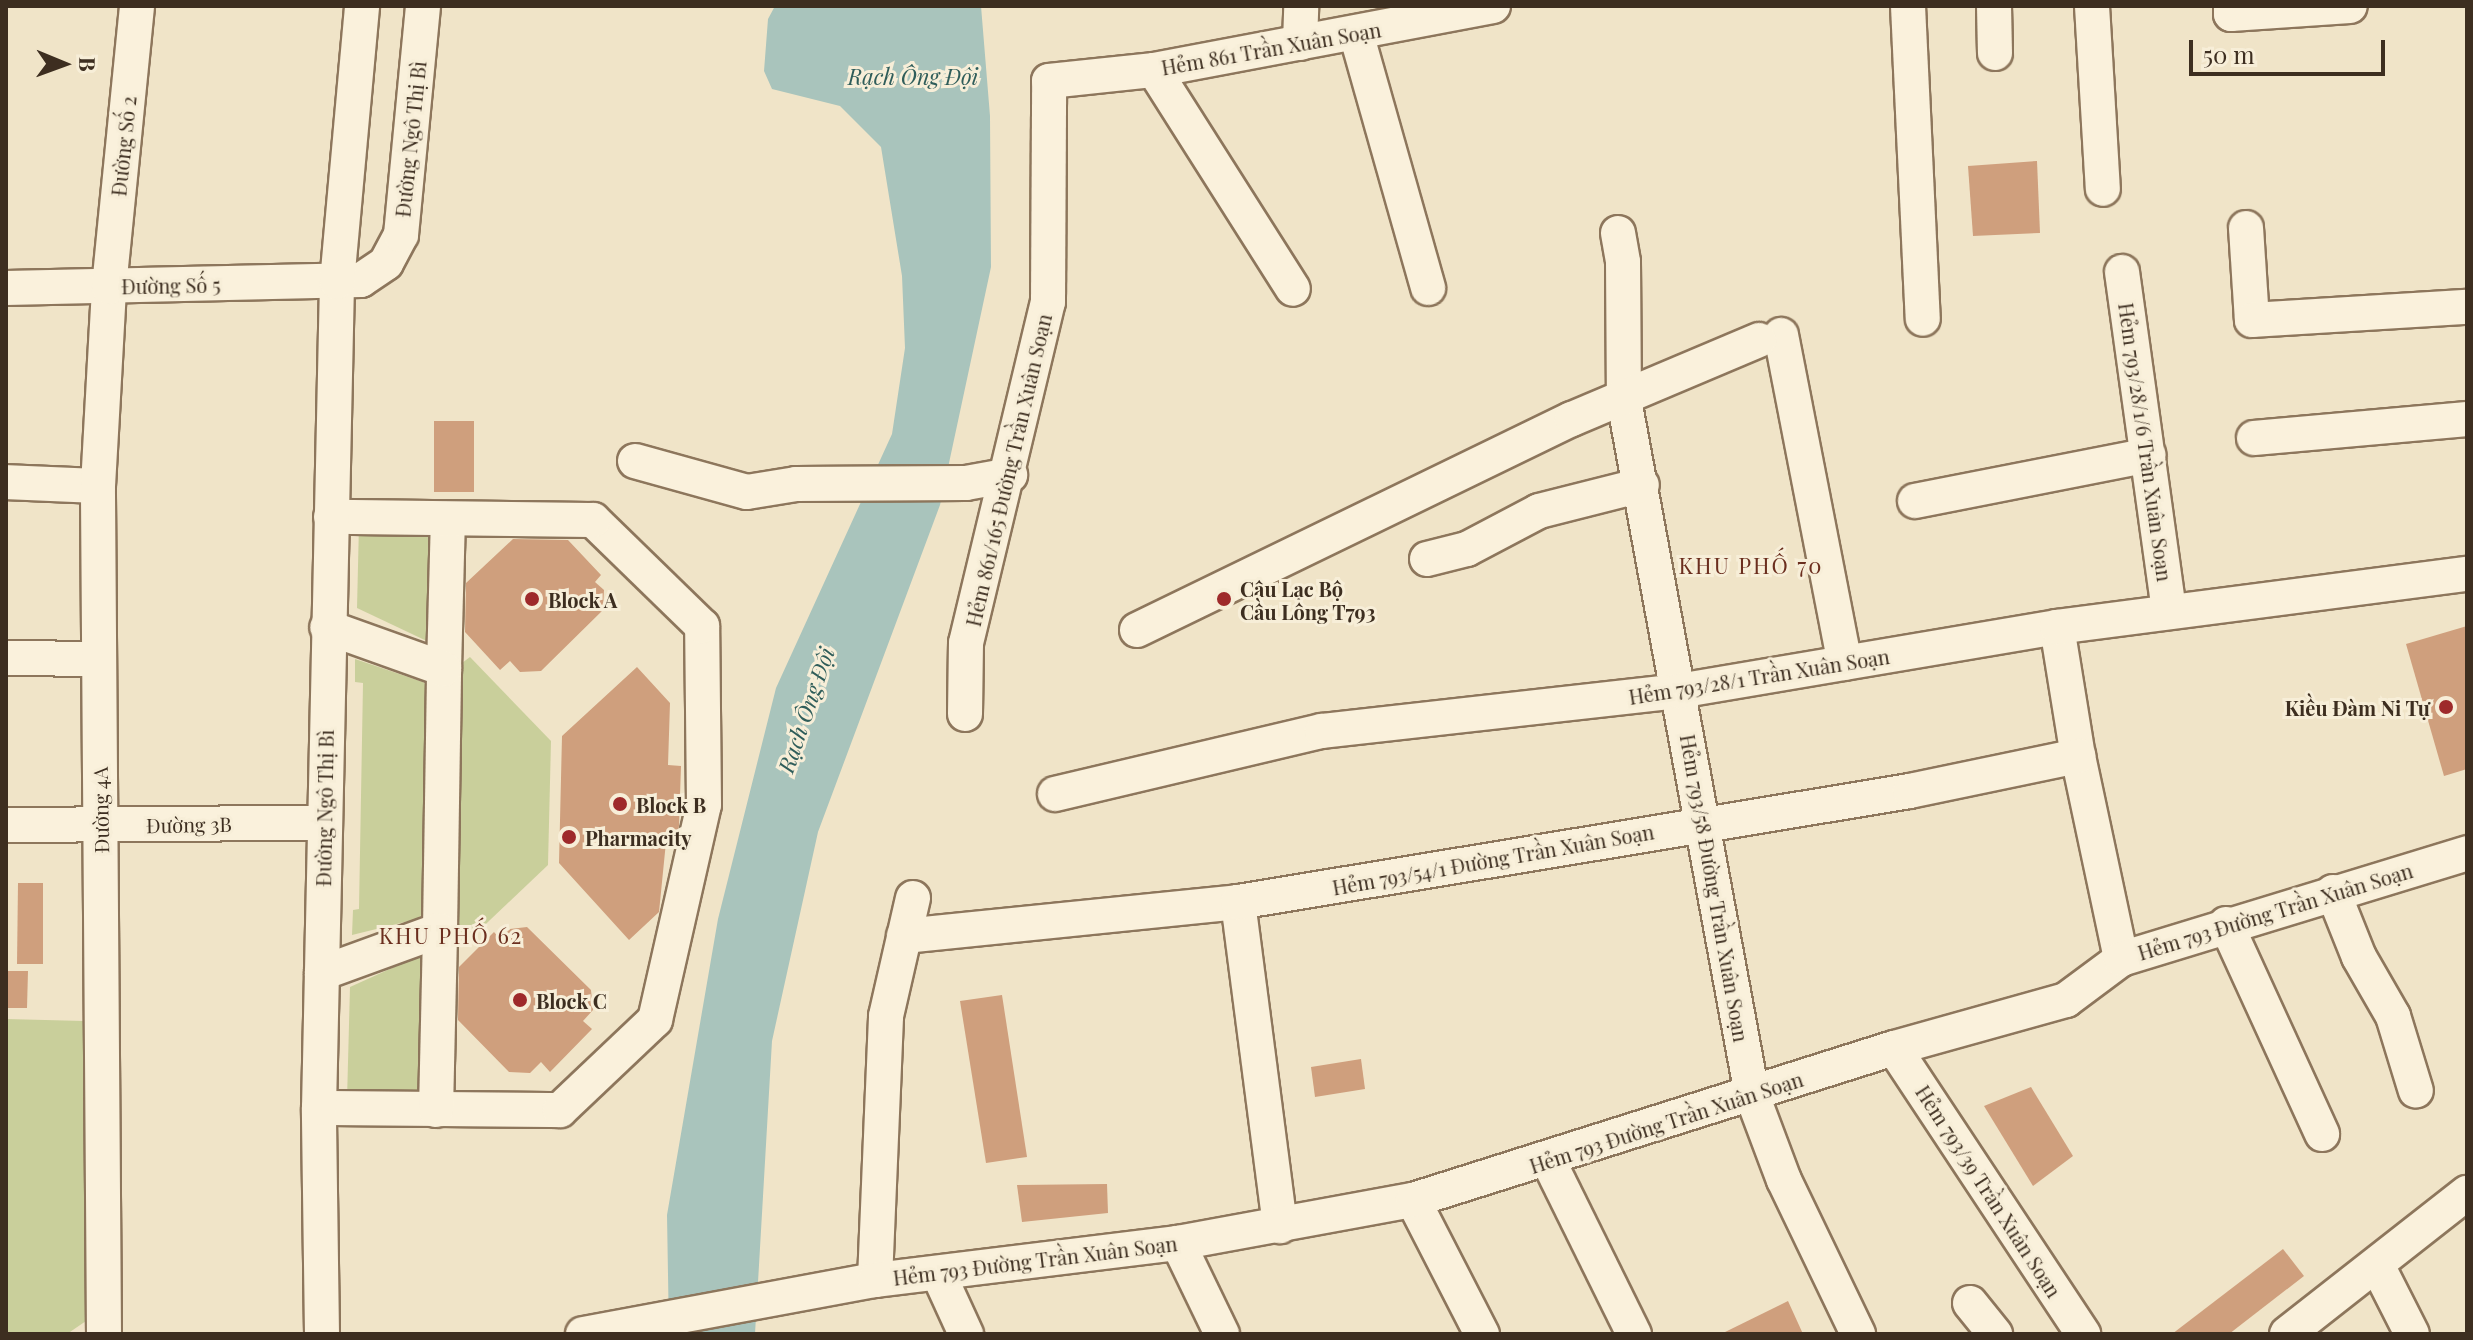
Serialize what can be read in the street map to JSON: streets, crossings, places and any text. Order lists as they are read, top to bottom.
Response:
{
  "streets": {
    "street": [
      "Hẻm 861 Trần Xuân Soạn",
      "Đường Ngô Thị Bì",
      "Đường Số 2",
      "Đường Số 5",
      "Hẻm 793/28/1/6 Trần Xuân Soạn",
      "Hẻm 861/165 Đường Trần Xuân Soạn",
      "Hẻm 793/28/1 Trần Xuân Soạn",
      "Đường 4A",
      "Đường 3B",
      "Hẻm 793/54/1 Đường Trần Xuân Soạn",
      "Hẻm 793/58 Đường Trần Xuân Soạn",
      "Hẻm 793 Đường Trần Xuân Soạn",
      "Hẻm 793/39 Trần Xuân Soạn"
    ]
  },
  "crossings": [
    ["Hẻm 861 Trần Xuân Soạn", "Hẻm 861/165 Đường Trần Xuân Soạn"],
    ["Đường Ngô Thị Bì", "Đường Số 5"],
    ["Đường Ngô Thị Bì", "Đường 3B"],
    ["Đường Số 2", "Đường Số 5"],
    ["Đường Số 2", "Đường 4A"],
    ["Đường Số 5", "Đường 4A"],
    ["Hẻm 793/28/1/6 Trần Xuân Soạn", "Hẻm 793/28/1 Trần Xuân Soạn"],
    ["Hẻm 793/28/1 Trần Xuân Soạn", "Hẻm 793/58 Đường Trần Xuân Soạn"],
    ["Đường 4A", "Đường 3B"],
    ["Hẻm 793/54/1 Đường Trần Xuân Soạn", "Hẻm 793/58 Đường Trần Xuân Soạn"],
    ["Hẻm 793/58 Đường Trần Xuân Soạn", "Hẻm 793 Đường Trần Xuân Soạn"],
    ["Hẻm 793 Đường Trần Xuân Soạn", "Hẻm 793/39 Trần Xuân Soạn"]
  ],
  "districts": ["KHU PHỐ 70", "KHU PHỐ 62"],
  "water": ["Rạch Ông Đội"],
  "places": [
    "Block A",
    "Câu Lạc Bộ Cầu Lông T793",
    "Kiều Đàm Ni Tự",
    "Block B",
    "Pharmacity",
    "Block C"
  ],
  "scale_bar": "50 m",
  "north": "right"
}
